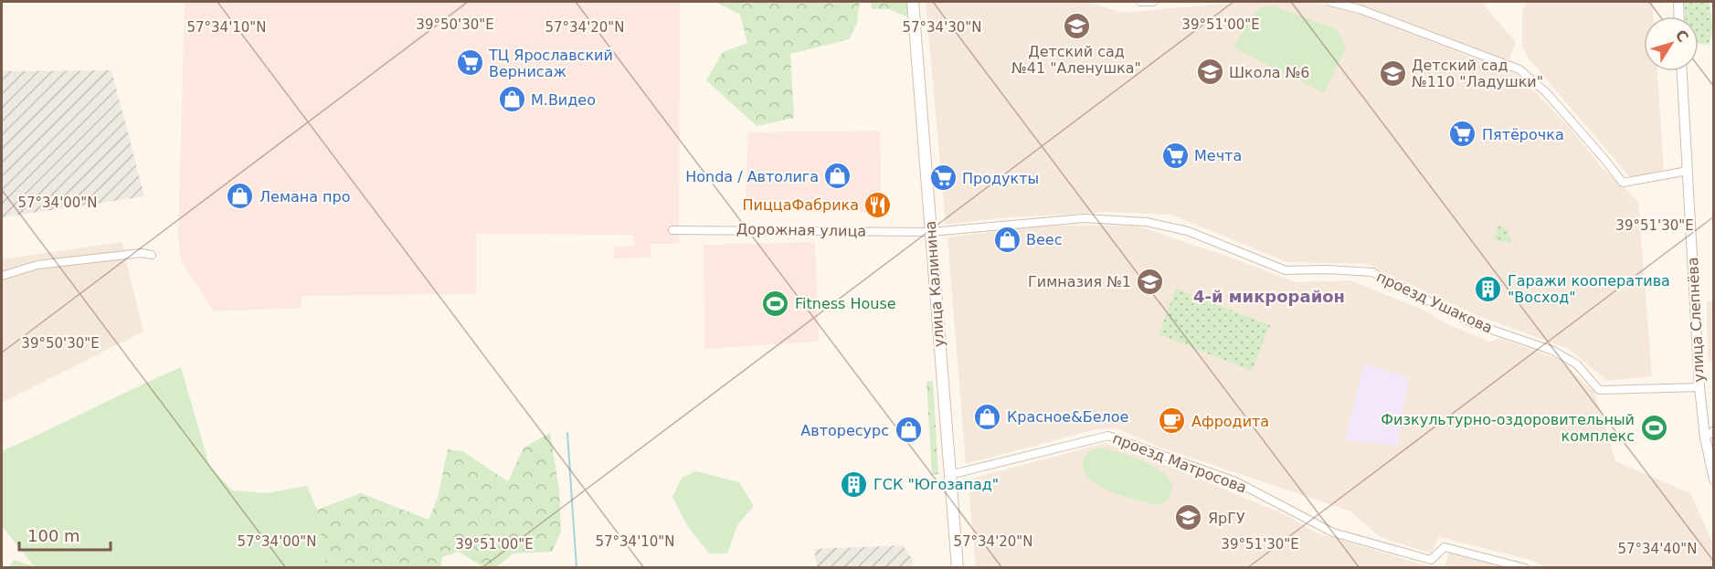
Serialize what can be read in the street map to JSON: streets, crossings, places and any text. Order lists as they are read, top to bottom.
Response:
{
  "streets": {
    "main road": ["улица Калинина"],
    "street": [
      "Дорожная улица",
      "проезд Ушакова",
      "улица Слепнёва",
      "проезд Матросова"
    ]
  },
  "crossings": [
    ["Дорожная улица", "улица Калинина"],
    ["Дорожная улица", "проезд Ушакова"],
    ["улица Калинина", "проезд Ушакова"],
    ["улица Калинина", "проезд Матросова"],
    ["проезд Ушакова", "улица Слепнёва"]
  ],
  "districts": ["4-й микрорайон"],
  "places": {
    "school or university": [
      "Детский сад №41 \"Аленушка\"",
      "Школа №6",
      "Детский сад №110 \"Ладушки\"",
      "Гимназия №1",
      "ЯрГУ"
    ],
    "supermarket": [
      "ТЦ Ярославский Вернисаж",
      "Пятёрочка",
      "Мечта",
      "Продукты"
    ],
    "shop": [
      "М.Видео",
      "Honda / Автолига",
      "Лемана про",
      "Веес",
      "Красное&Белое",
      "Авторесурс"
    ],
    "restaurant": ["ПиццаФабрика"],
    "building": ["Гаражи кооператива \"Восход\"", "ГСК \"Югозапад\""],
    "sports": ["Fitness House", "Физкультурно-оздоровительный комплекс"],
    "cafe": ["Афродита"]
  },
  "scale_bar": "100 m",
  "north": "top right",
  "coordinates": [
    "39°51'00\"E",
    "39°50'30\"E",
    "57°34'10\"N",
    "57°34'20\"N",
    "57°34'30\"N",
    "57°34'00\"N",
    "39°51'30\"E",
    "57°34'40\"N"
  ]
}
